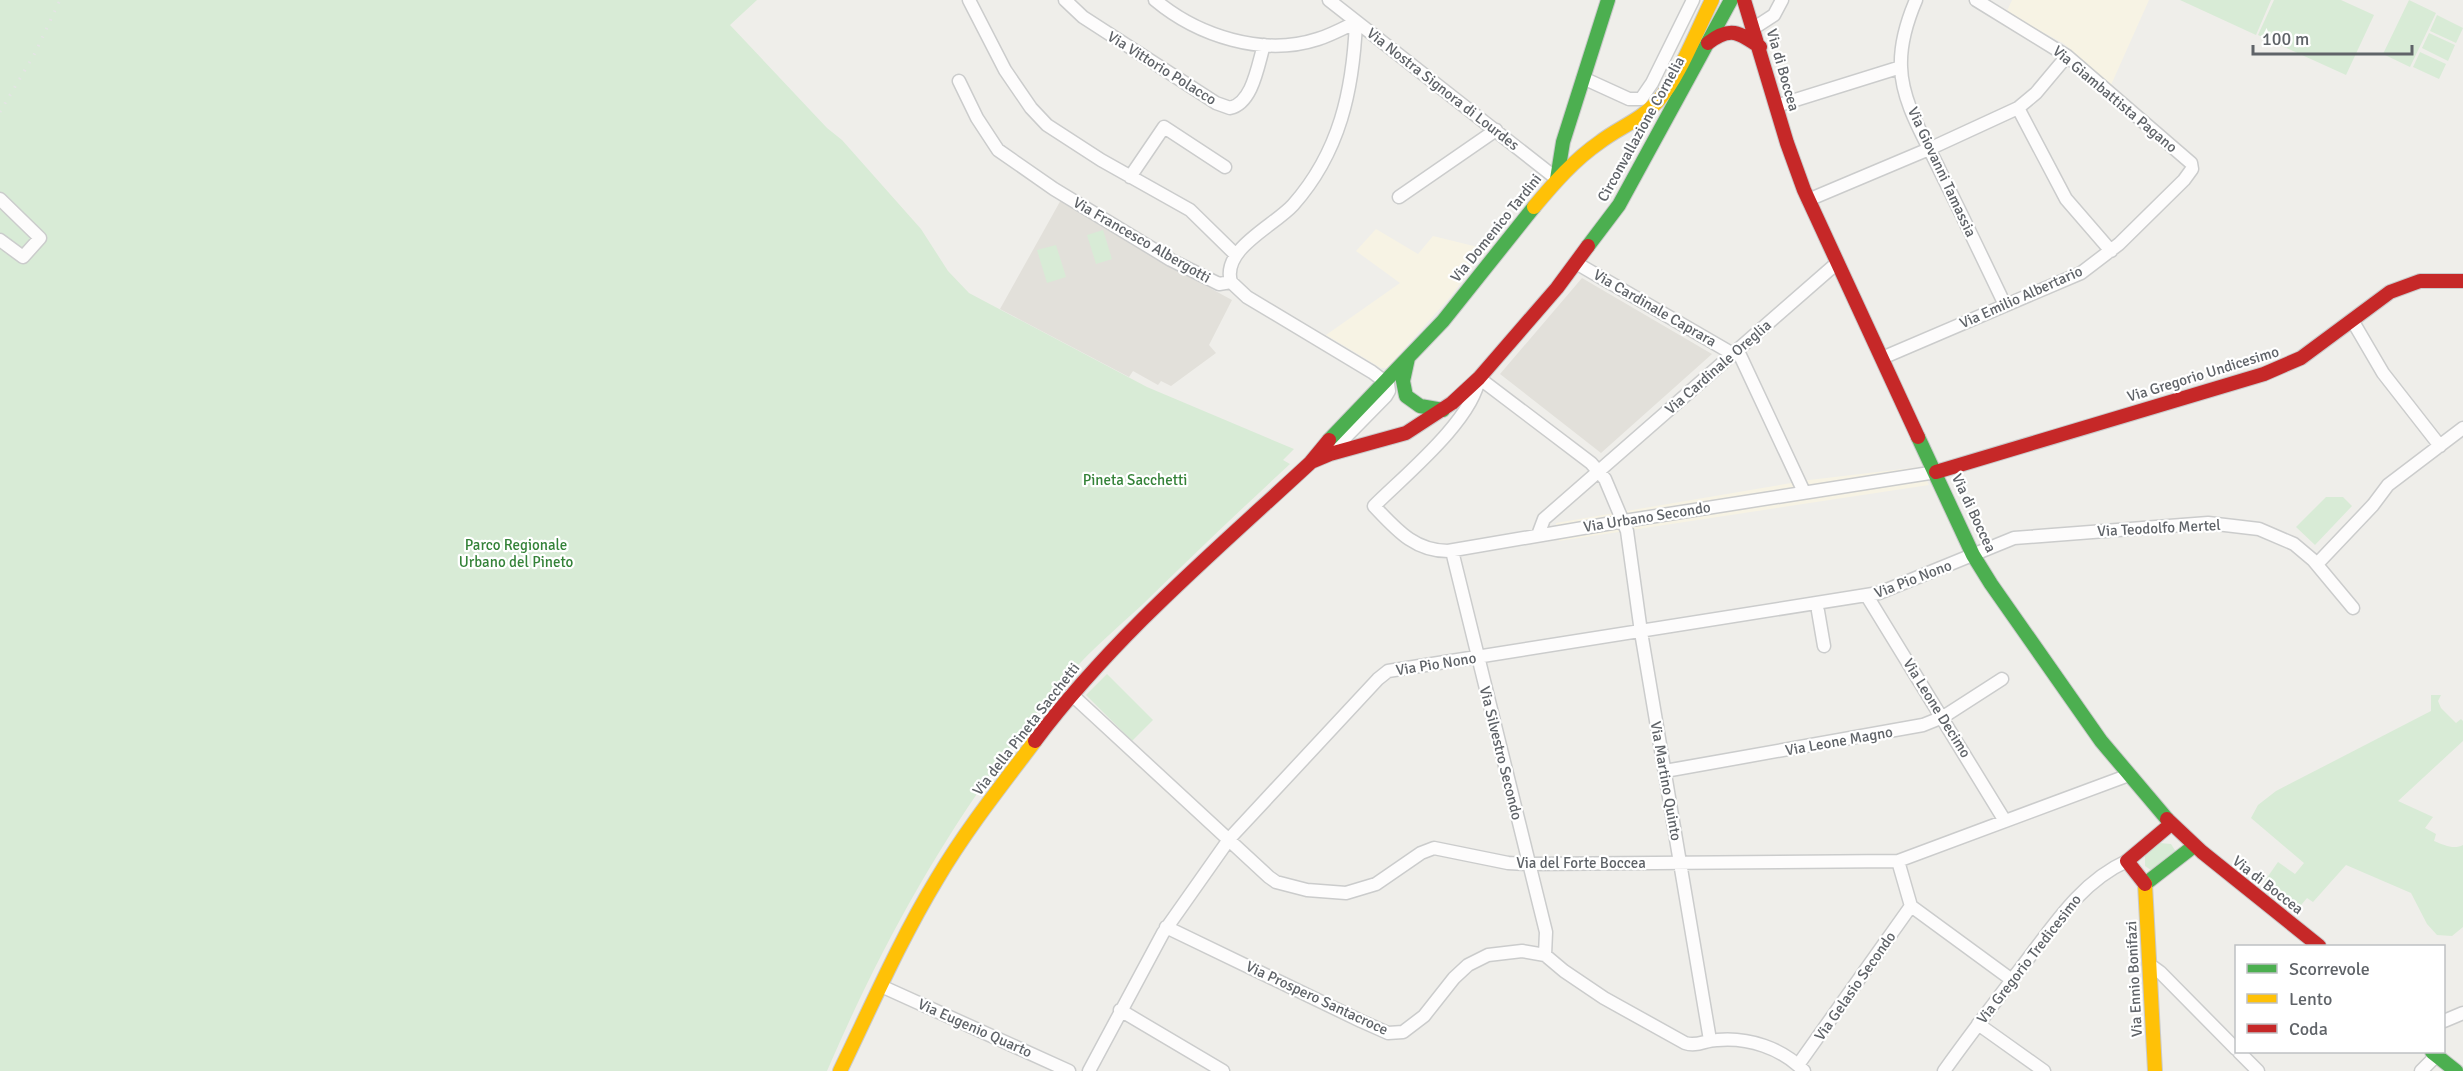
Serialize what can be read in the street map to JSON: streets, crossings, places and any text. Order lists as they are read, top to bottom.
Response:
{
  "streets": {
    "main road": [
      "Via di Boccea",
      "Circonvallazione Cornelia",
      "Via Domenico Tardini",
      "Via Gregorio Undicesimo",
      "Via della Pineta Sacchetti",
      "Via Ennio Bonifazi"
    ],
    "street": [
      "Via Vittorio Polacco",
      "Via Nostra Signora di Lourdes",
      "Via Giambattista Pagano",
      "Via Giovanni Tamassia",
      "Via Francesco Albergotti",
      "Via Emilio Albertario",
      "Via Cardinale Caprara",
      "Via Cardinale Oreglia",
      "Via Urbano Secondo",
      "Via Teodolfo Mertel",
      "Via Pio Nono",
      "Via Leone Decimo",
      "Via Leone Magno",
      "Via Silvestro Secondo",
      "Via Martino Quinto",
      "Via del Forte Boccea",
      "Via Gregorio Tredicesimo",
      "Via Gelasio Secondo",
      "Via Prospero Santacroce",
      "Via Eugenio Quarto"
    ]
  },
  "crossings": [
    ["Via di Boccea", "Via Emilio Albertario"],
    ["Via di Boccea", "Via Cardinale Oreglia"],
    ["Via di Boccea", "Via Gregorio Undicesimo"],
    ["Via di Boccea", "Via Urbano Secondo"],
    ["Via di Boccea", "Via Teodolfo Mertel"],
    ["Via di Boccea", "Via Pio Nono"],
    ["Via di Boccea", "Via del Forte Boccea"],
    ["Via Nostra Signora di Lourdes", "Circonvallazione Cornelia"],
    ["Via Nostra Signora di Lourdes", "Via Domenico Tardini"],
    ["Via Giambattista Pagano", "Via Emilio Albertario"],
    ["Circonvallazione Cornelia", "Via Domenico Tardini"],
    ["Circonvallazione Cornelia", "Via Cardinale Caprara"],
    ["Circonvallazione Cornelia", "Via Urbano Secondo"],
    ["Circonvallazione Cornelia", "Via della Pineta Sacchetti"],
    ["Via Giovanni Tamassia", "Via Emilio Albertario"],
    ["Via Domenico Tardini", "Via Francesco Albergotti"],
    ["Via Domenico Tardini", "Via della Pineta Sacchetti"],
    ["Via Cardinale Caprara", "Via Cardinale Oreglia"],
    ["Via Cardinale Oreglia", "Via Urbano Secondo"],
    ["Via Cardinale Oreglia", "Via Martino Quinto"],
    ["Via Gregorio Undicesimo", "Via Urbano Secondo"],
    ["Via Urbano Secondo", "Via Silvestro Secondo"],
    ["Via Urbano Secondo", "Via Martino Quinto"],
    ["Via Teodolfo Mertel", "Via Pio Nono"],
    ["Via Pio Nono", "Via Leone Decimo"],
    ["Via Pio Nono", "Via Silvestro Secondo"],
    ["Via Pio Nono", "Via Martino Quinto"],
    ["Via Pio Nono", "Via del Forte Boccea"],
    ["Via Pio Nono", "Via Prospero Santacroce"],
    ["Via Leone Decimo", "Via Leone Magno"],
    ["Via Leone Decimo", "Via del Forte Boccea"],
    ["Via della Pineta Sacchetti", "Via del Forte Boccea"],
    ["Via della Pineta Sacchetti", "Via Eugenio Quarto"],
    ["Via Leone Magno", "Via Martino Quinto"],
    ["Via Silvestro Secondo", "Via del Forte Boccea"],
    ["Via Silvestro Secondo", "Via Prospero Santacroce"],
    ["Via Martino Quinto", "Via del Forte Boccea"]
  ],
  "parks": ["Pineta Sacchetti", "Parco Regionale Urbano del Pineto"],
  "legend": ["Scorrevole", "Lento", "Coda"],
  "scale_bar": "100 m"
}
